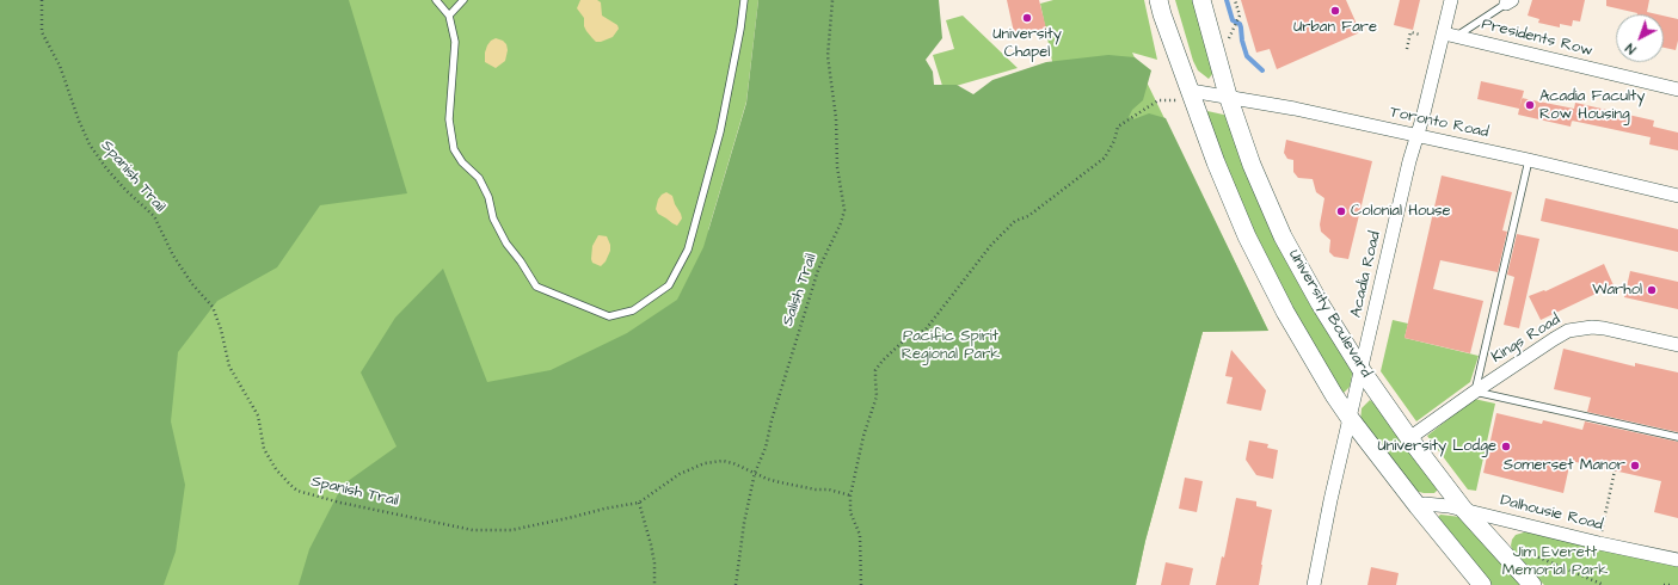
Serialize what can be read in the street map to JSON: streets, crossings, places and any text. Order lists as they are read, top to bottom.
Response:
{
  "streets": {
    "main road": ["University Boulevard"],
    "street": [
      "Presidents Row",
      "Toronto Road",
      "Acadia Road",
      "Kings Road",
      "Dalhousie Road"
    ],
    "path": ["Spanish Trail", "Salish Trail"]
  },
  "crossings": [
    ["Presidents Row", "Acadia Road"],
    ["Toronto Road", "Acadia Road"],
    ["Toronto Road", "University Boulevard"],
    ["Spanish Trail", "Salish Trail"],
    ["Acadia Road", "University Boulevard"],
    ["University Boulevard", "Kings Road"],
    ["University Boulevard", "Dalhousie Road"]
  ],
  "parks": ["Pacific Spirit Regional Park", "Jim Everett Memorial Park"],
  "places": [
    "Urban Fare",
    "University Chapel",
    "Acadia Faculty Row Housing",
    "Colonial House",
    "Warhol",
    "University Lodge",
    "Somerset Manor"
  ],
  "north": "bottom left"
}
